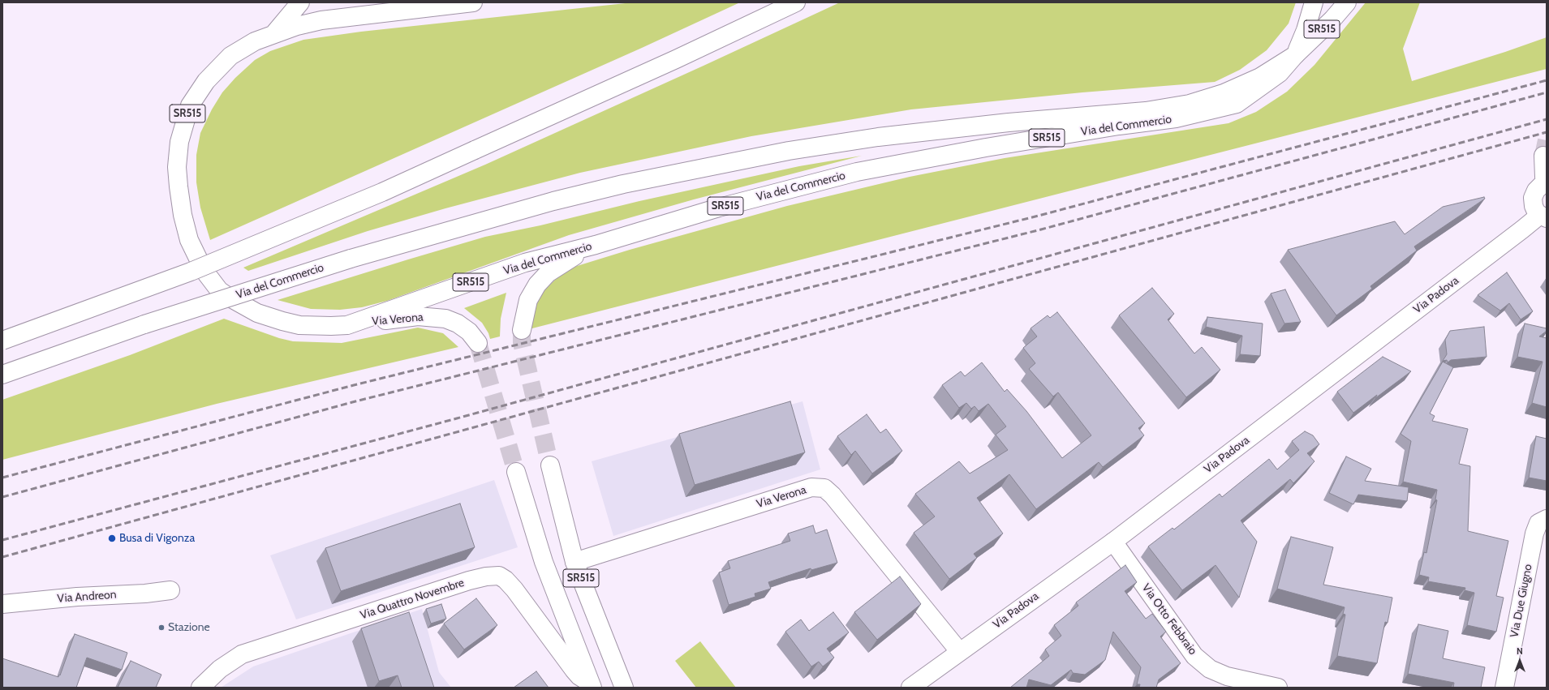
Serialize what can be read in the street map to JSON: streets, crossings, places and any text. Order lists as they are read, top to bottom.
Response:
{
  "streets": {
    "main road": [
      "SR515",
      "Via del Commercio",
      "Via Padova",
      "Via Verona",
      "Via Andreon",
      "Via Quattro Novembre",
      "Via Due Giugno",
      "Via Otto Febbraio"
    ]
  },
  "crossings": [
    ["SR515", "Via del Commercio"],
    ["SR515", "Via Verona"],
    ["SR515", "Via Quattro Novembre"],
    ["Via del Commercio", "Via Verona"],
    ["Via Padova", "Via Verona"],
    ["Via Padova", "Via Otto Febbraio"]
  ],
  "places": ["Busa di Vigonza", "Stazione"],
  "north": "top"
}
